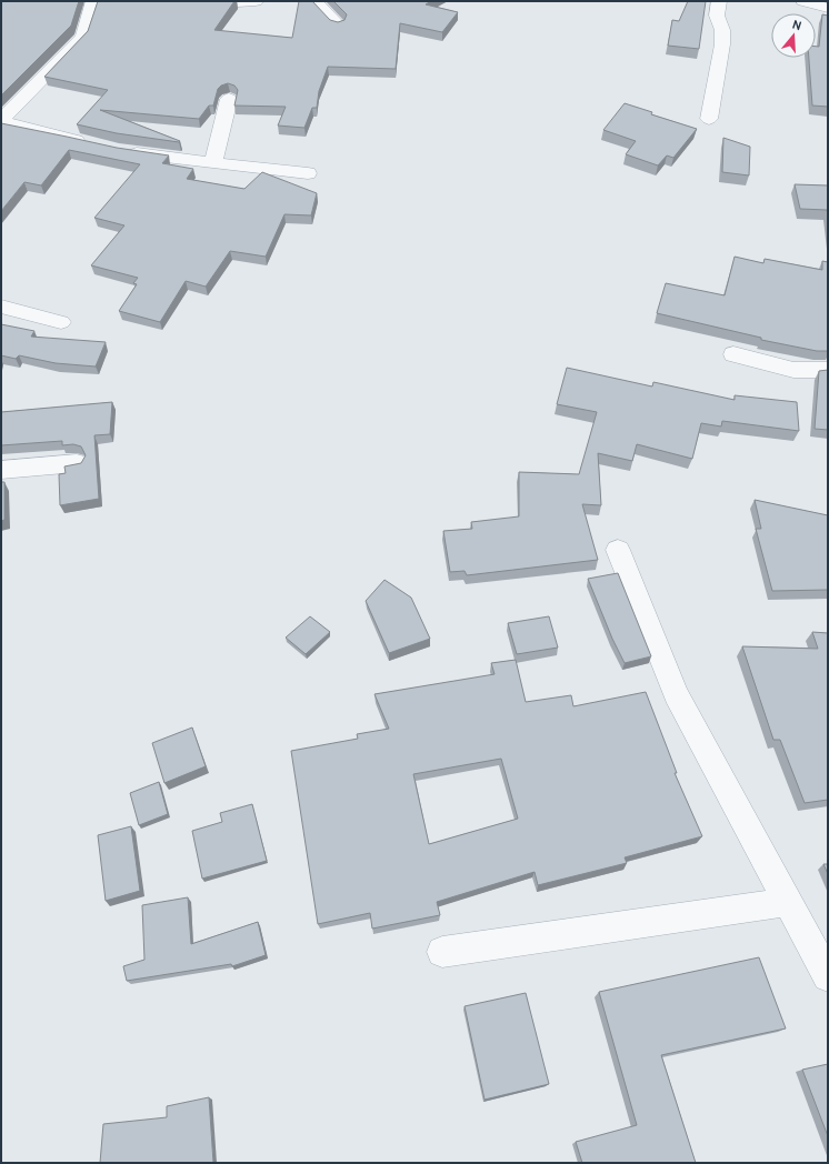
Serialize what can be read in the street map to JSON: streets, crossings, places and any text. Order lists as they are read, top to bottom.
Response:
{
  "north": "top"
}
